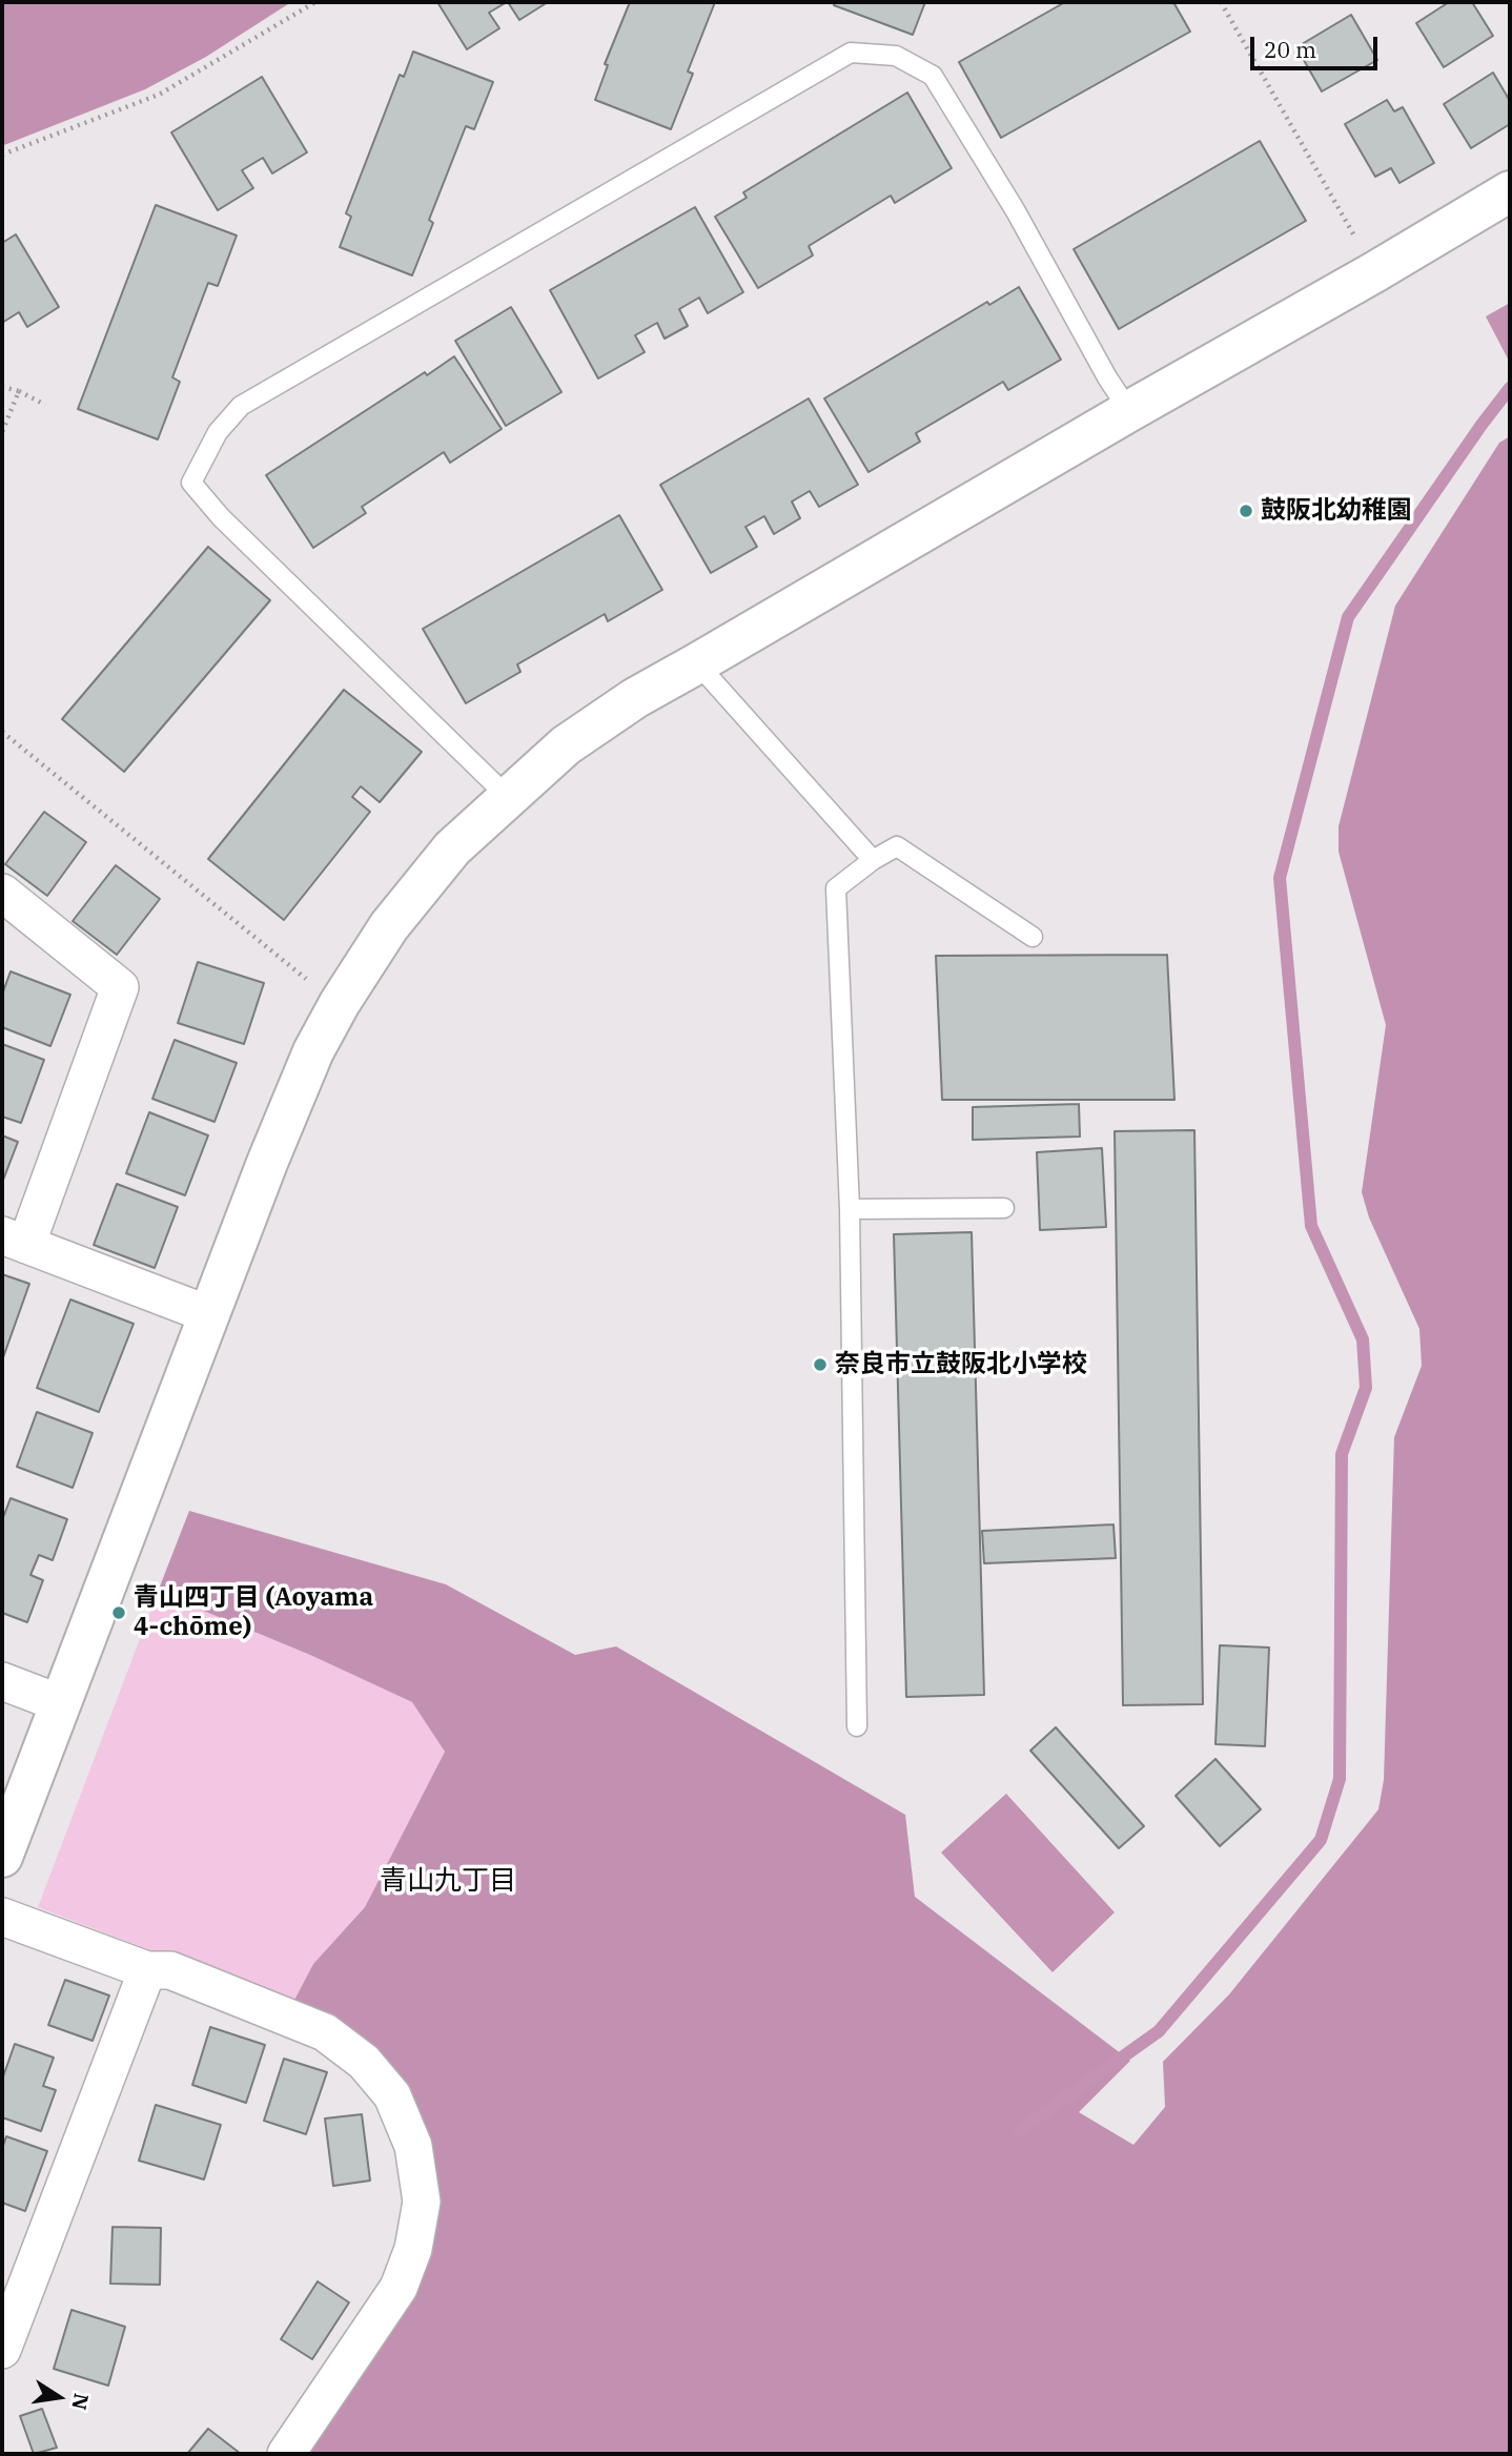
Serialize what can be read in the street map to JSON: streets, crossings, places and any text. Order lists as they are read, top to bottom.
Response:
{
  "districts": ["青山九丁目"],
  "places": ["鼓阪北幼稚園", "奈良市立鼓阪北小学校", "青山四丁目 (Aoyama 4-chōme)"],
  "scale_bar": "20 m",
  "north": "right"
}
